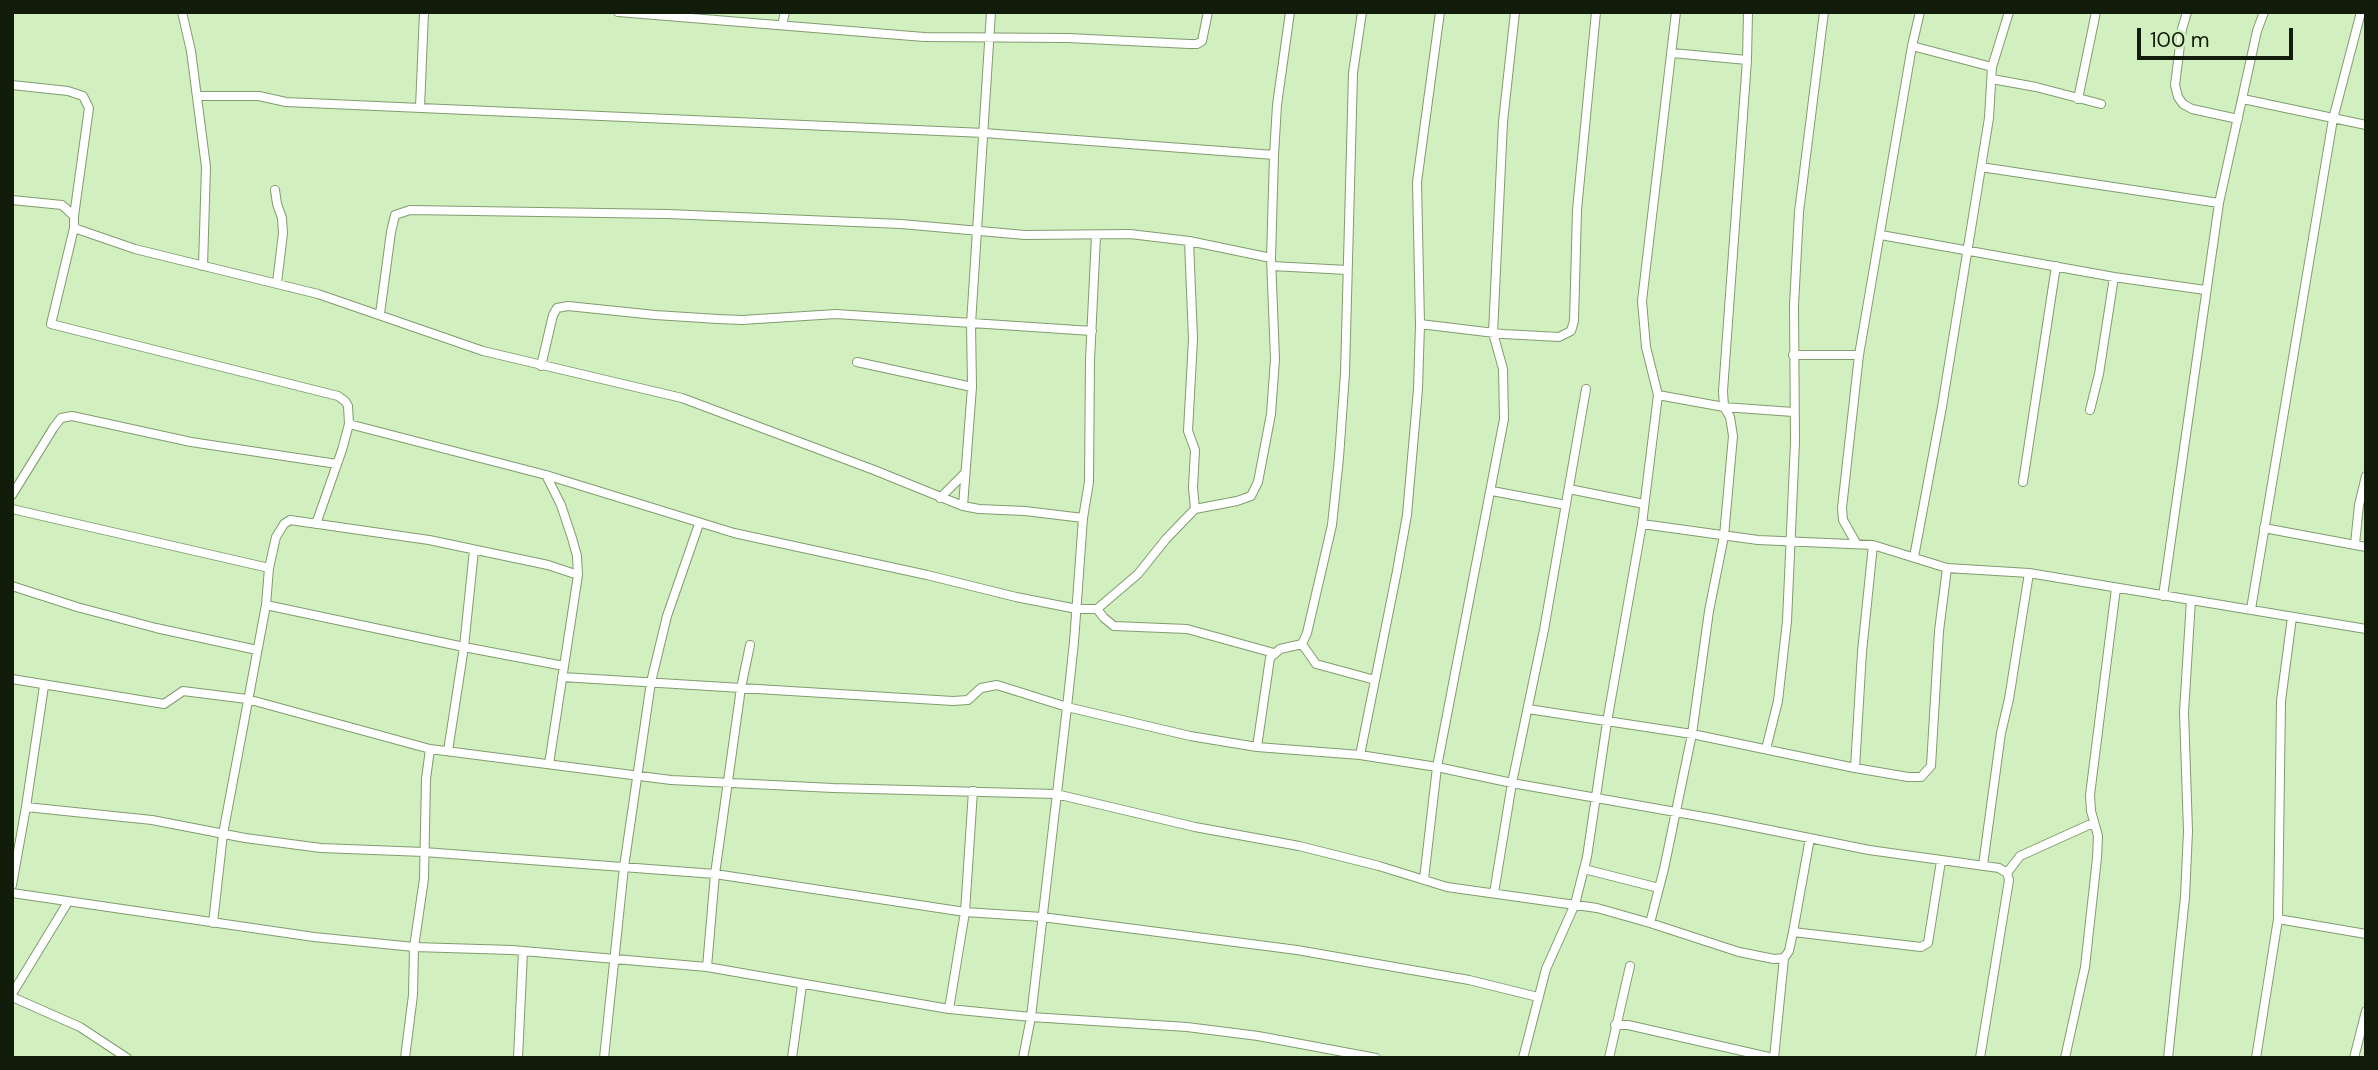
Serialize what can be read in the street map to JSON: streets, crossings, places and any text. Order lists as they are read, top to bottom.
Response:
{
  "scale_bar": "100 m"
}
